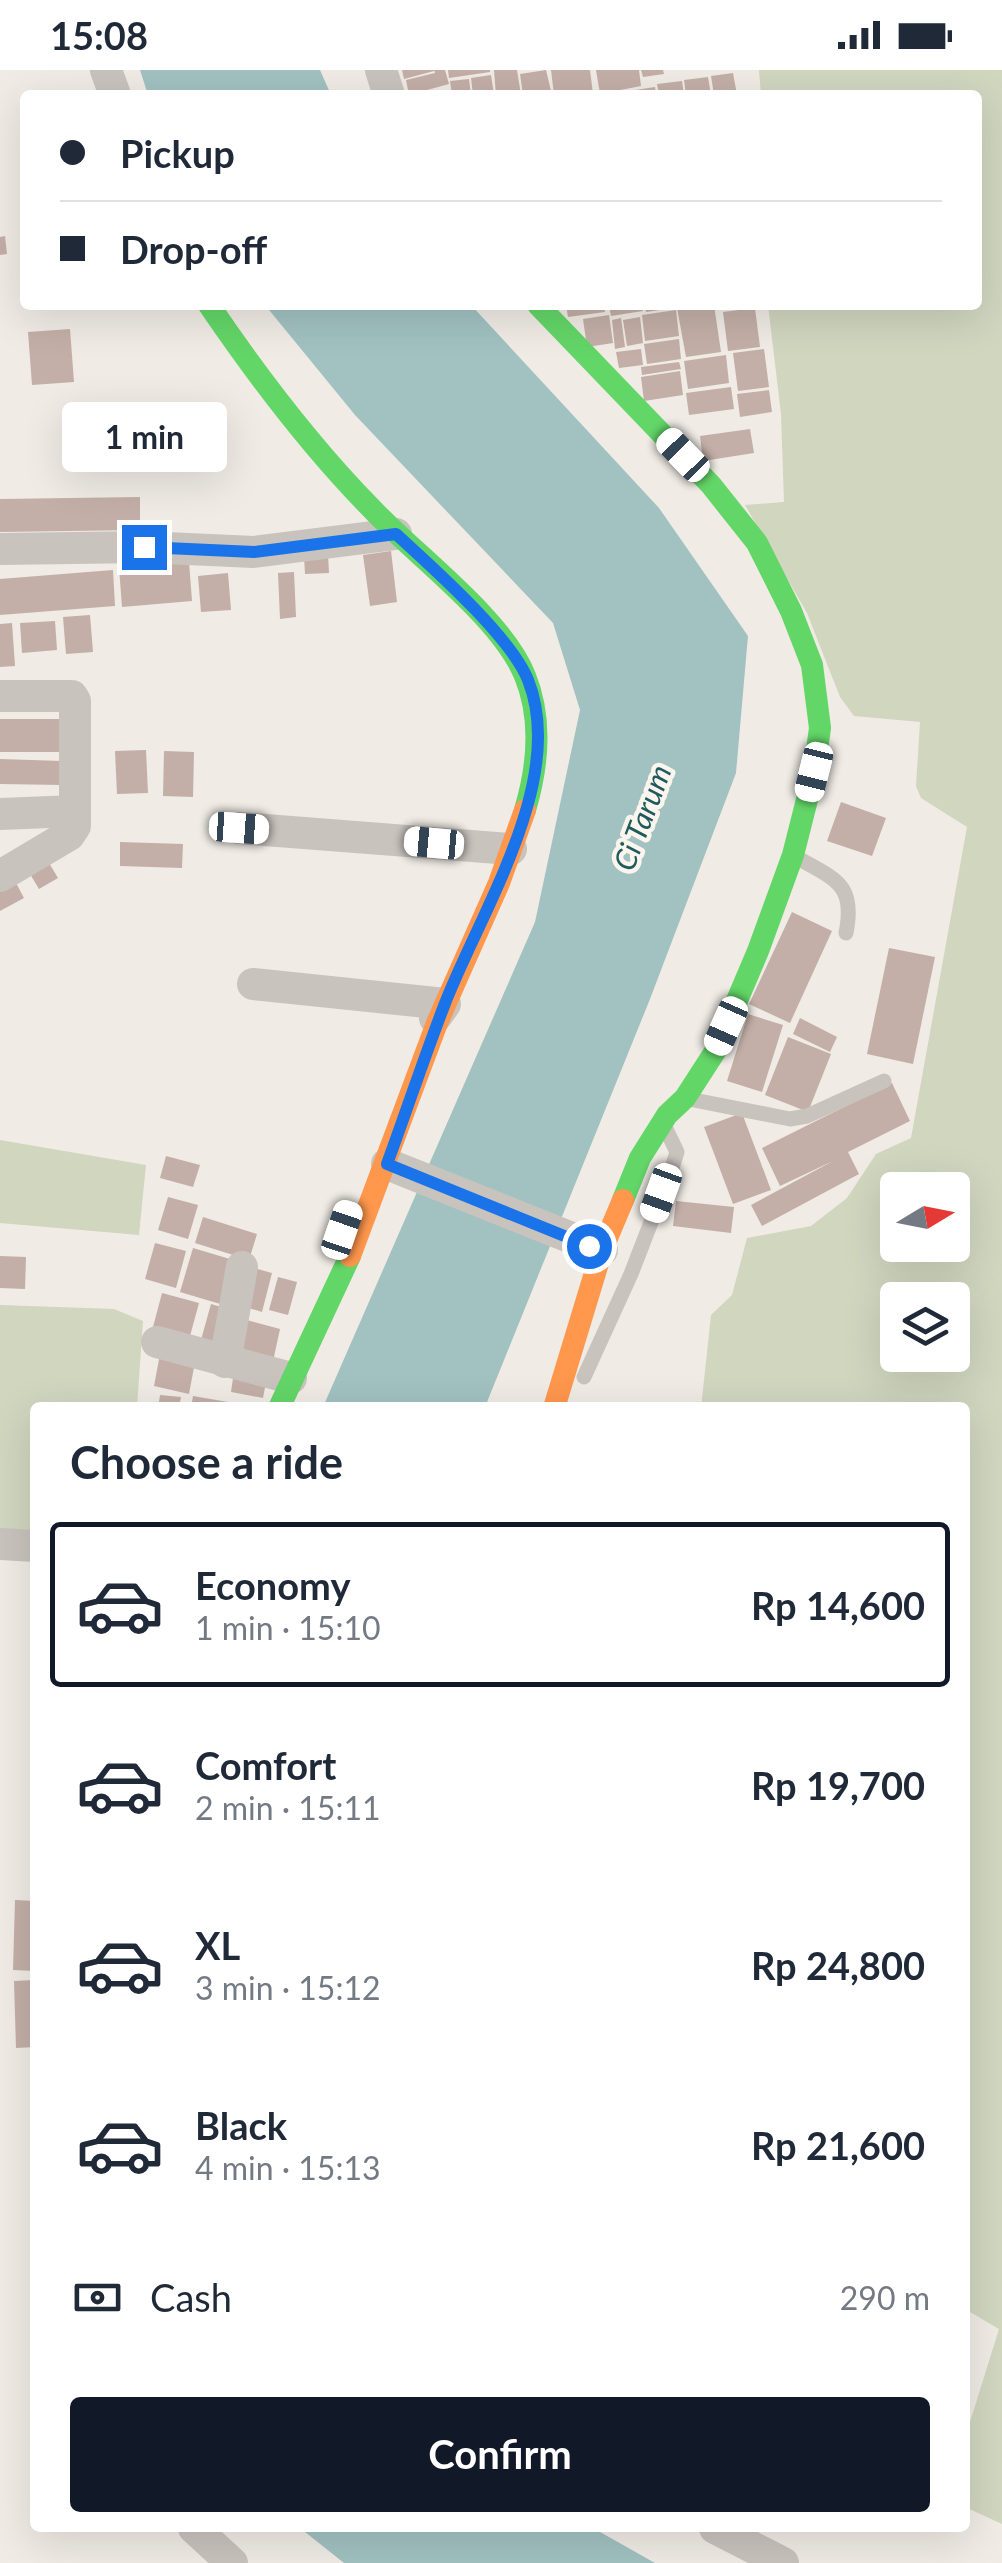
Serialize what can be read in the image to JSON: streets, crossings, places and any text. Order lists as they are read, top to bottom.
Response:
{
  "water": ["Ci Tarum"],
  "north": "right",
  "page": {
    "status": "15:08",
    "banner": ["Pickup", "Drop-off"],
    "bubble": "1 min",
    "heading": "Choose a ride",
    "list": [
      {
        "name": "Economy",
        "note": "1 min · 15:10",
        "value": "Rp 14,600"
      },
      {
        "name": "Comfort",
        "note": "2 min · 15:11",
        "value": "Rp 19,700"
      },
      {
        "name": "XL",
        "note": "3 min · 15:12",
        "value": "Rp 24,800"
      },
      {
        "name": "Black",
        "note": "4 min · 15:13",
        "value": "Rp 21,600"
      }
    ],
    "pay": ["Cash", "290 m"],
    "buttons": "Confirm"
  }
}
